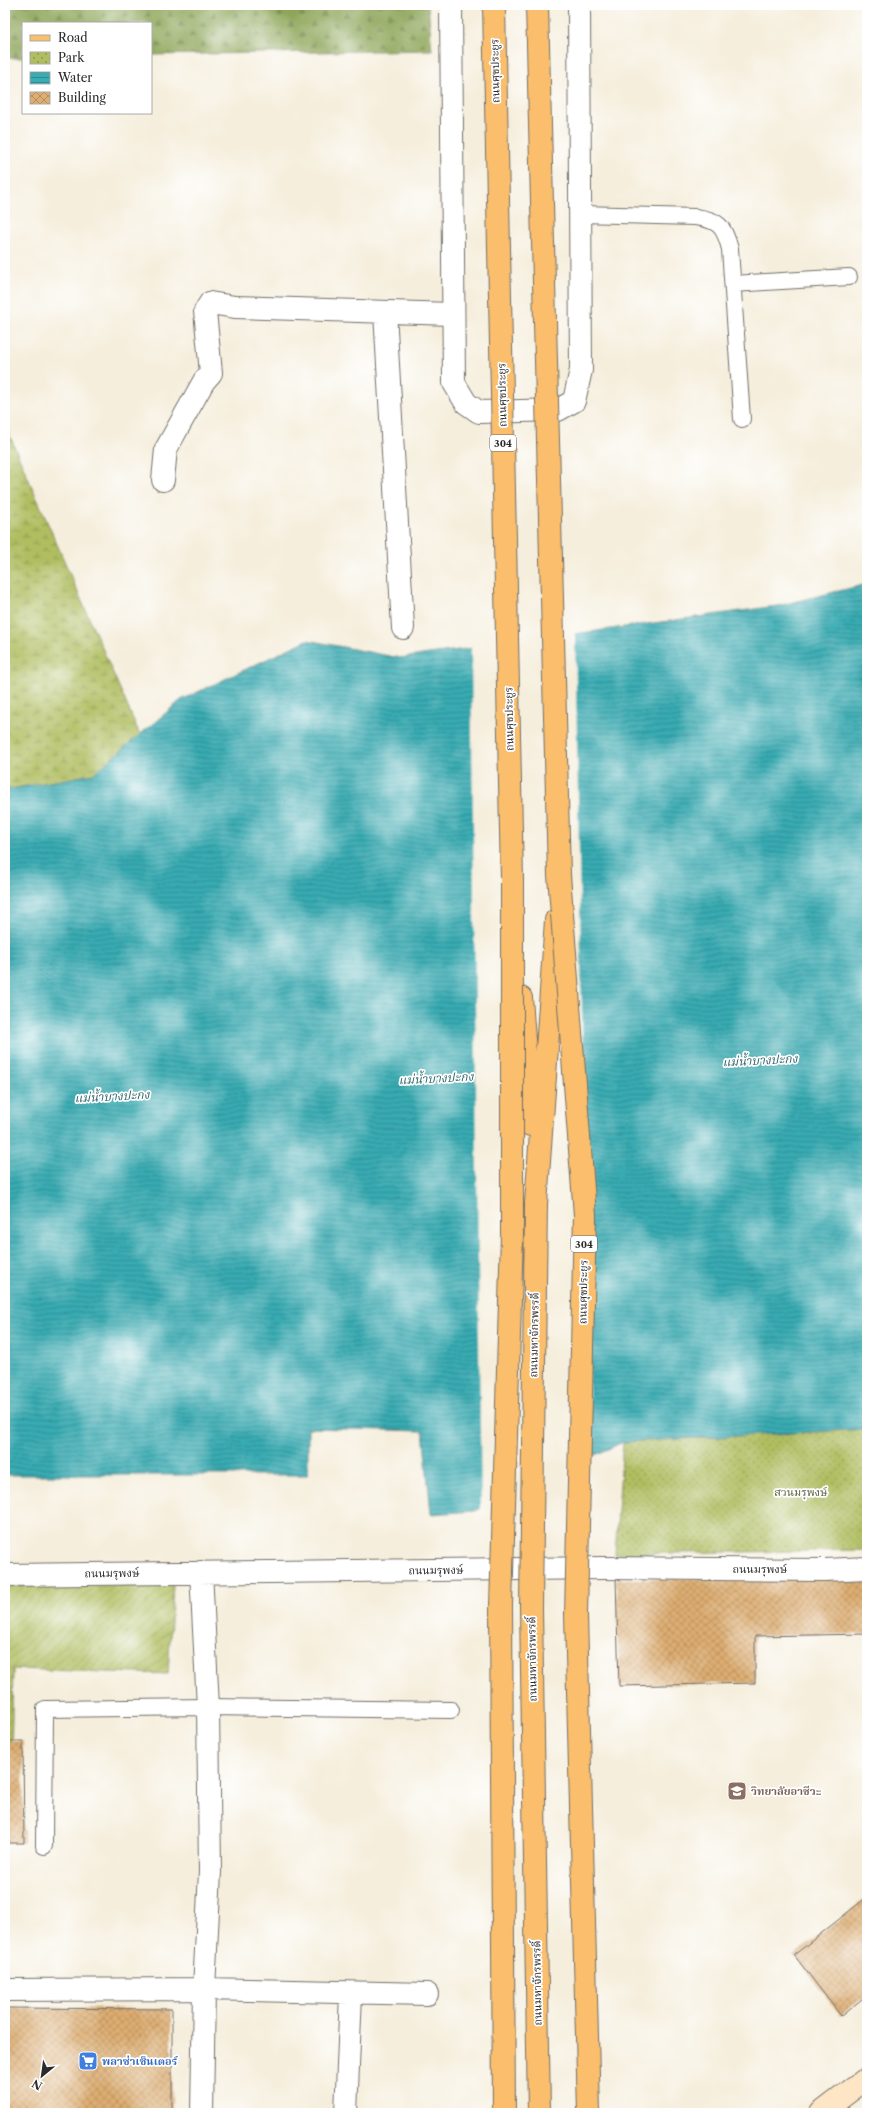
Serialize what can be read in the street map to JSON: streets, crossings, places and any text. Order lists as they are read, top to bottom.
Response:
{
  "streets": {
    "main road": ["ถนนศุขประยูร", "304", "ถนนมหาจักรพรรดิ์"],
    "street": ["ถนนมรุพงษ์"]
  },
  "crossings": [
    ["ถนนศุขประยูร", "ถนนมหาจักรพรรดิ์"]
  ],
  "water": ["แม่น้ำบางปะกง"],
  "parks": ["สวนมรุพงษ์"],
  "places": {
    "school or university": ["วิทยาลัยอาชีวะ"],
    "supermarket": ["พลาซ่าเซ็นเตอร์"]
  },
  "legend": [
    "Road",
    "Park",
    "Water",
    "Building"
  ],
  "north": "bottom left"
}
